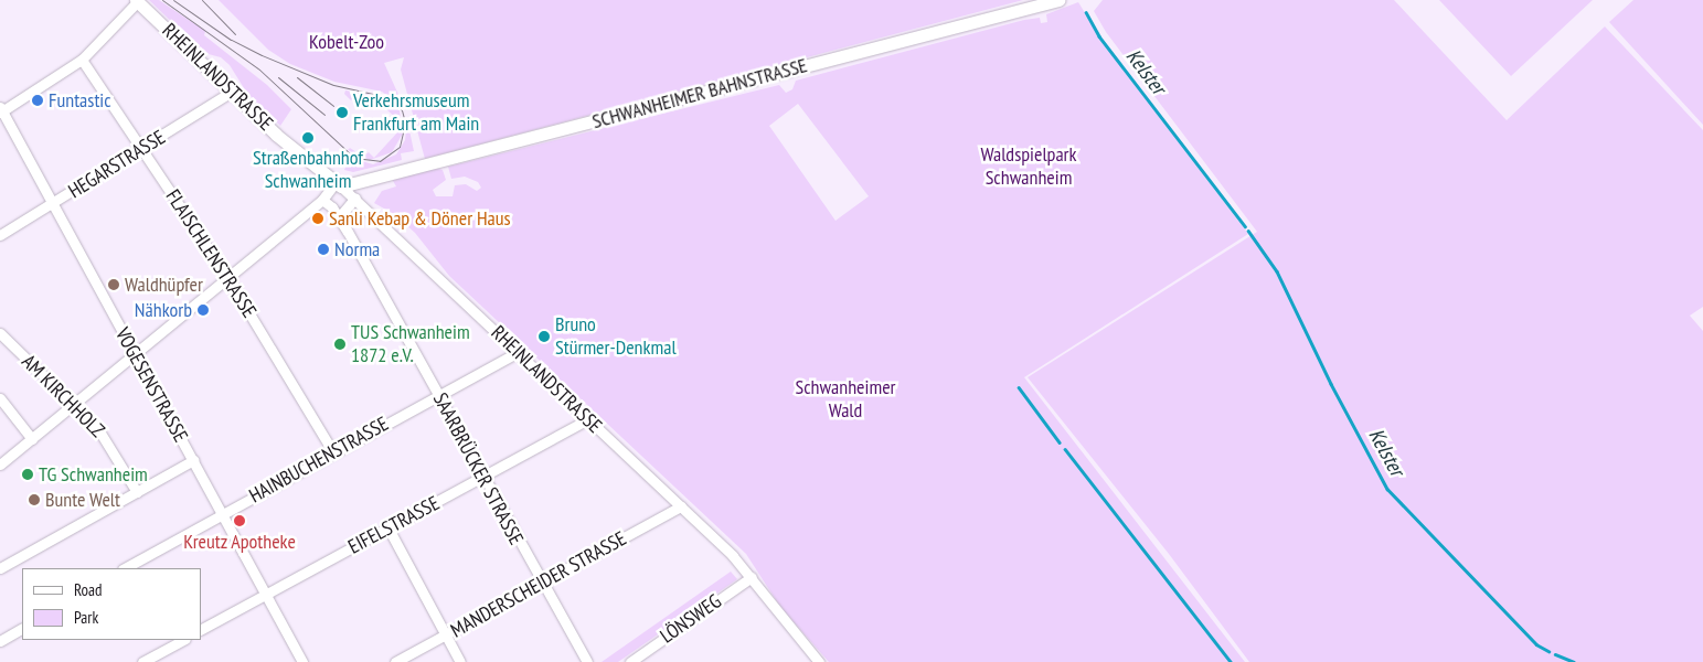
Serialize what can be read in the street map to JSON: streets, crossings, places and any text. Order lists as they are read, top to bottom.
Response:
{
  "streets": {
    "street": [
      "RHEINLANDSTRASSE",
      "SCHWANHEIMER BAHNSTRASSE",
      "HEGARSTRASSE",
      "FLAISCHLENSTRASSE",
      "VOGESENSTRASSE",
      "AM KIRCHHOLZ",
      "HAINBUCHENSTRASSE",
      "SAARBRÜCKER STRASSE",
      "EIFELSTRASSE",
      "MANDERSCHEIDER STRASSE",
      "LÖNSWEG"
    ]
  },
  "crossings": [
    ["RHEINLANDSTRASSE", "SCHWANHEIMER BAHNSTRASSE"],
    ["RHEINLANDSTRASSE", "HEGARSTRASSE"],
    ["RHEINLANDSTRASSE", "HAINBUCHENSTRASSE"],
    ["RHEINLANDSTRASSE", "EIFELSTRASSE"],
    ["RHEINLANDSTRASSE", "MANDERSCHEIDER STRASSE"],
    ["RHEINLANDSTRASSE", "LÖNSWEG"],
    ["HEGARSTRASSE", "FLAISCHLENSTRASSE"],
    ["HEGARSTRASSE", "VOGESENSTRASSE"],
    ["FLAISCHLENSTRASSE", "HAINBUCHENSTRASSE"],
    ["VOGESENSTRASSE", "HAINBUCHENSTRASSE"],
    ["VOGESENSTRASSE", "EIFELSTRASSE"],
    ["HAINBUCHENSTRASSE", "SAARBRÜCKER STRASSE"],
    ["SAARBRÜCKER STRASSE", "EIFELSTRASSE"],
    ["SAARBRÜCKER STRASSE", "MANDERSCHEIDER STRASSE"]
  ],
  "water": ["Kelster"],
  "parks": ["Kobelt-Zoo", "Waldspielpark Schwanheim", "Schwanheimer Wald"],
  "places": [
    "Funtastic",
    "Verkehrsmuseum Frankfurt am Main",
    "Straßenbahnhof Schwanheim",
    "Sanli Kebap & Döner Haus",
    "Norma",
    "Waldhüpfer",
    "Nähkorb",
    "Bruno Stürmer-Denkmal",
    "TUS Schwanheim 1872 e.V.",
    "TG Schwanheim",
    "Bunte Welt",
    "Kreutz Apotheke"
  ],
  "legend": ["Road", "Park"]
}
